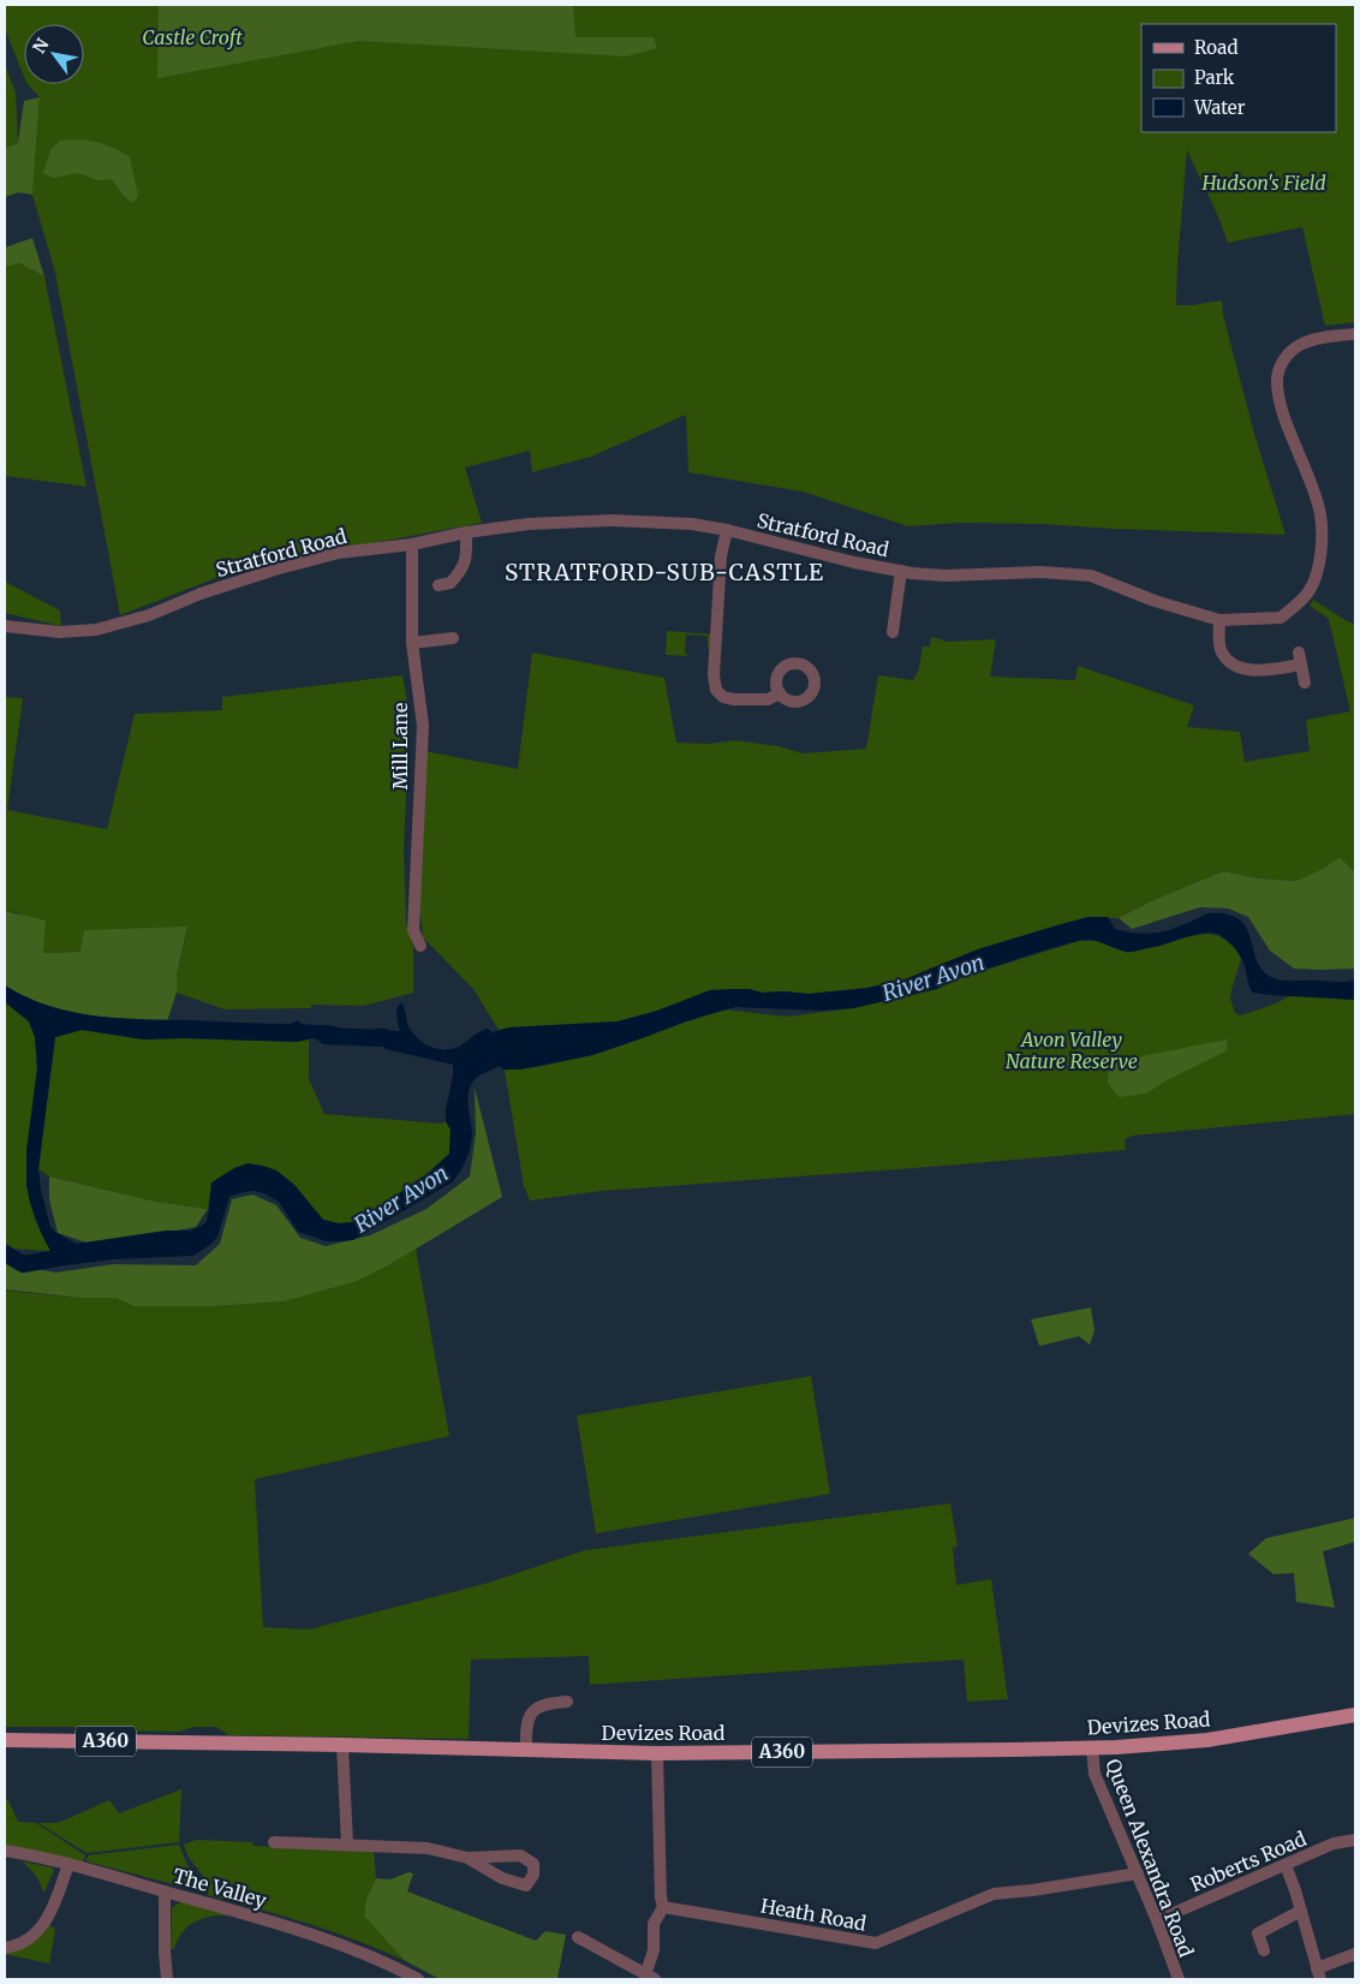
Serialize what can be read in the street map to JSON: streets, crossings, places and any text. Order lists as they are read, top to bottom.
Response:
{
  "streets": {
    "main road": ["Devizes Road", "A360"],
    "street": [
      "Stratford Road",
      "Mill Lane",
      "Queen Alexandra Road",
      "Roberts Road",
      "The Valley",
      "Heath Road"
    ]
  },
  "crossings": [
    ["Stratford Road", "Mill Lane"],
    ["Devizes Road", "Queen Alexandra Road"],
    ["Queen Alexandra Road", "Roberts Road"],
    ["Queen Alexandra Road", "Heath Road"]
  ],
  "districts": ["STRATFORD-SUB-CASTLE"],
  "water": ["River Avon"],
  "parks": ["Castle Croft", "Hudson's Field", "Avon Valley Nature Reserve"],
  "legend": ["Road", "Park", "Water"],
  "north": "top left"
}
